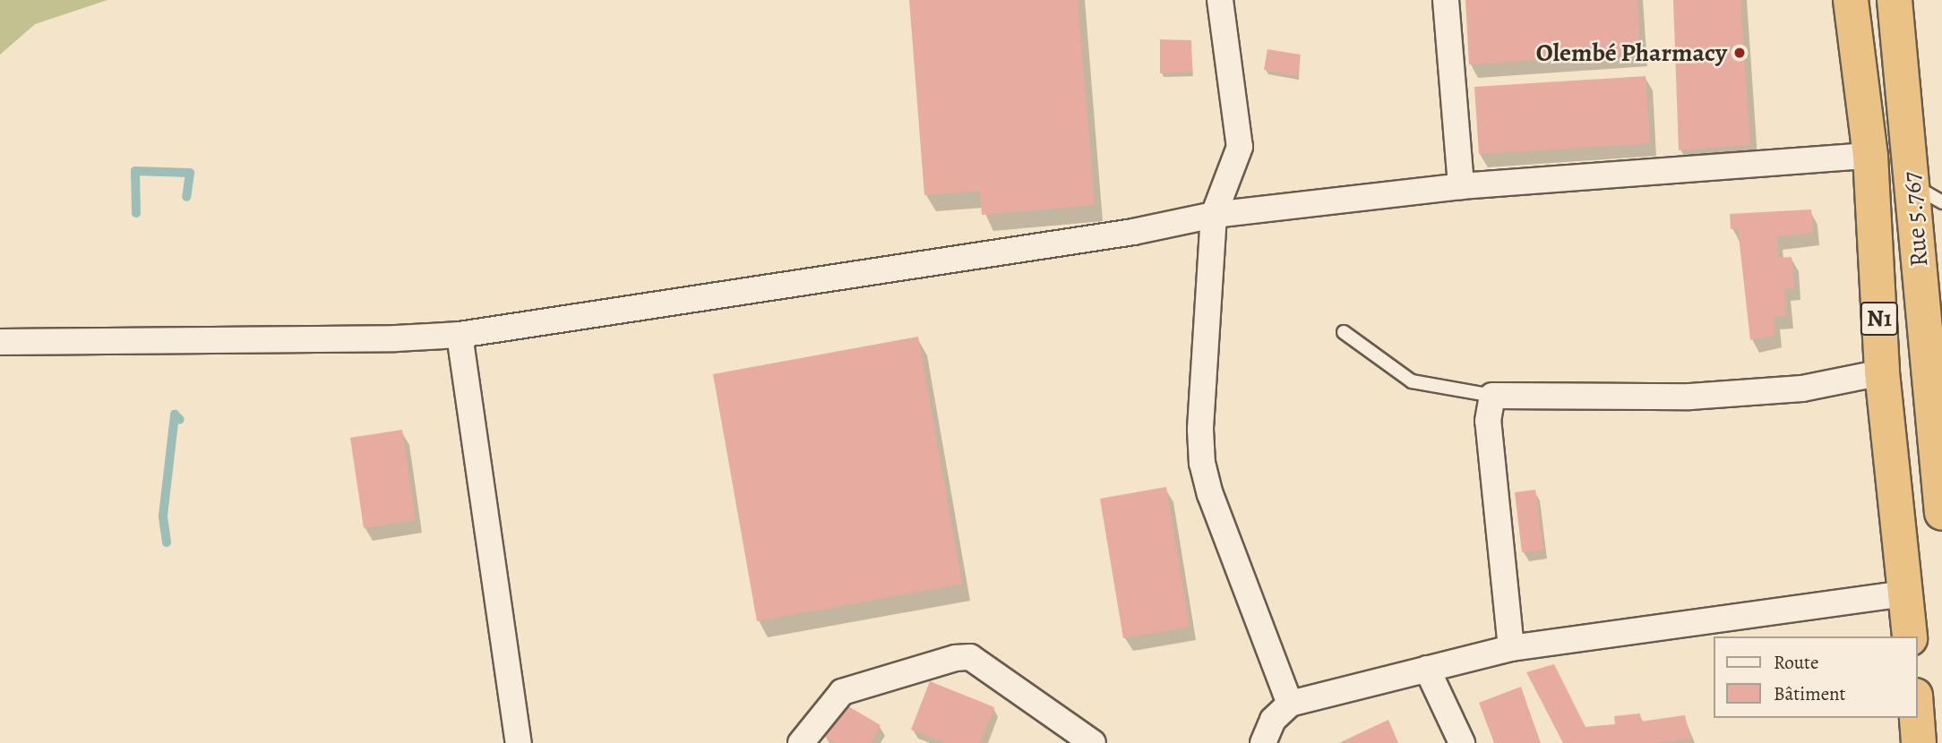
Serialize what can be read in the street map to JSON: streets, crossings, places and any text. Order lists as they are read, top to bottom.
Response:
{
  "streets": {
    "highway": ["Rue 5.767", "N1"]
  },
  "places": ["Olembé Pharmacy"],
  "legend": ["Route", "Bâtiment"]
}
